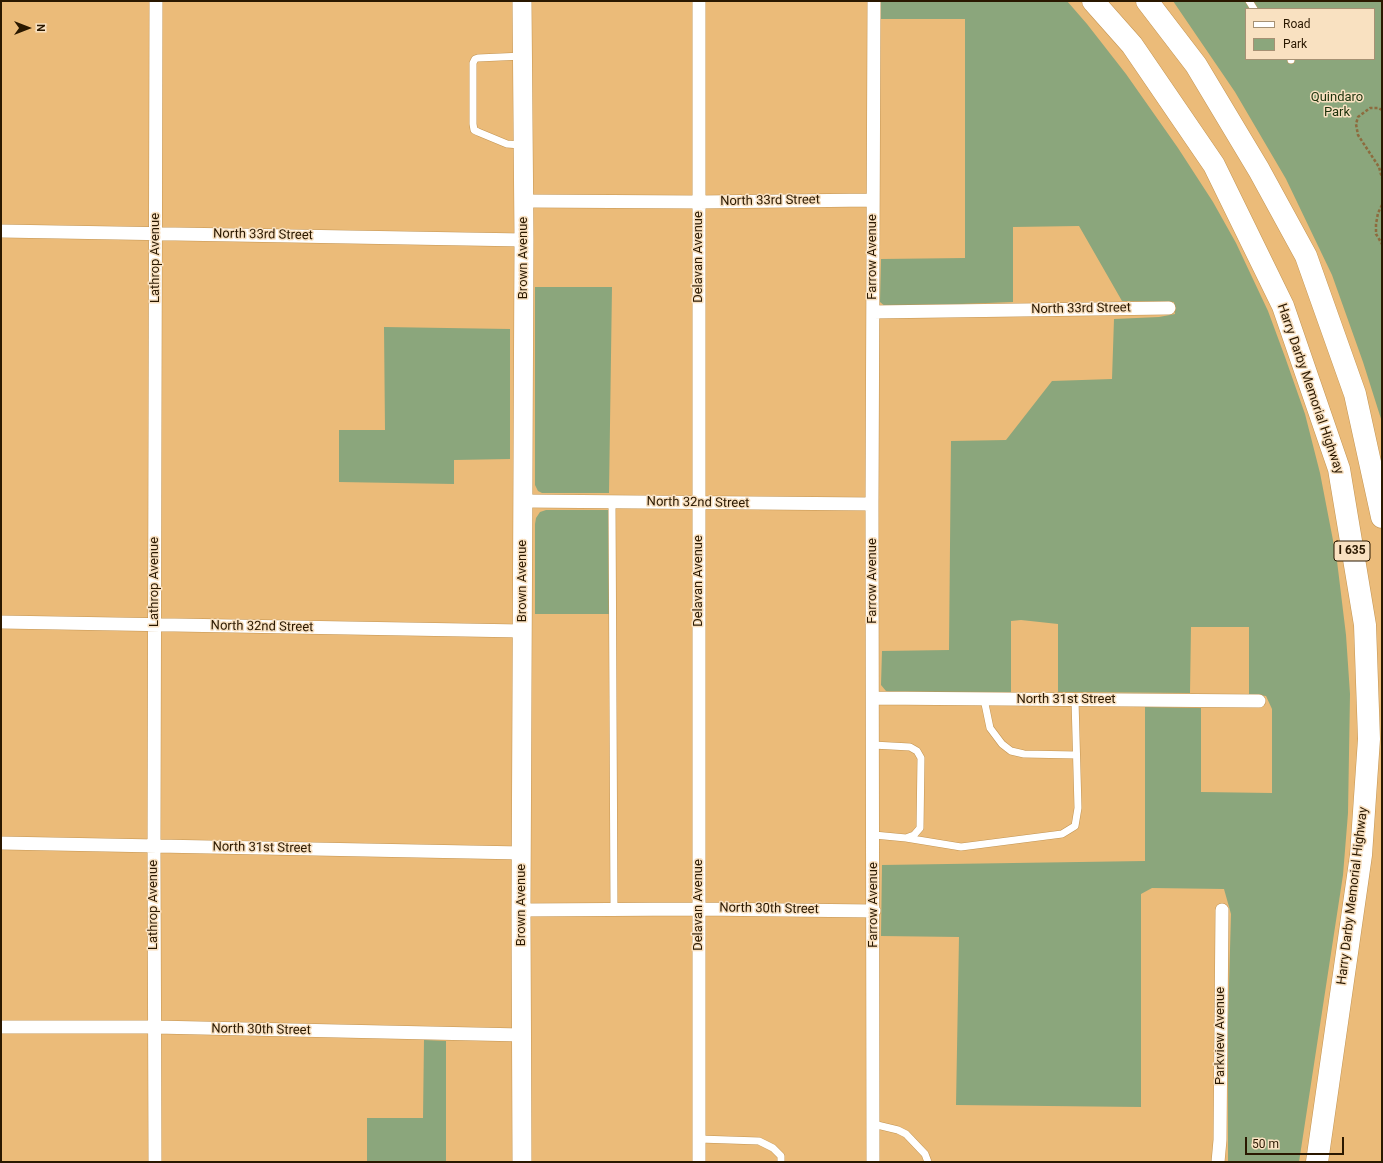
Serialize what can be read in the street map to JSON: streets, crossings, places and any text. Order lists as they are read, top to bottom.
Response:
{
  "streets": {
    "highway": ["Harry Darby Memorial Highway", "I 635"],
    "main road": ["Brown Avenue"],
    "street": [
      "North 33rd Street",
      "Delavan Avenue",
      "Farrow Avenue",
      "Lathrop Avenue",
      "North 32nd Street",
      "North 31st Street",
      "North 30th Street",
      "Parkview Avenue"
    ]
  },
  "crossings": [
    ["North 33rd Street", "Delavan Avenue"],
    ["North 33rd Street", "Farrow Avenue"],
    ["North 33rd Street", "Lathrop Avenue"],
    ["North 33rd Street", "Brown Avenue"],
    ["Delavan Avenue", "North 32nd Street"],
    ["Delavan Avenue", "North 30th Street"],
    ["Farrow Avenue", "North 32nd Street"],
    ["Farrow Avenue", "North 31st Street"],
    ["Farrow Avenue", "North 30th Street"],
    ["Lathrop Avenue", "North 32nd Street"],
    ["Lathrop Avenue", "North 31st Street"],
    ["Lathrop Avenue", "North 30th Street"],
    ["Brown Avenue", "North 32nd Street"],
    ["Brown Avenue", "North 31st Street"],
    ["Brown Avenue", "North 30th Street"]
  ],
  "parks": ["Quindaro Park"],
  "legend": ["Road", "Park"],
  "scale_bar": "50 m",
  "north": "right"
}
